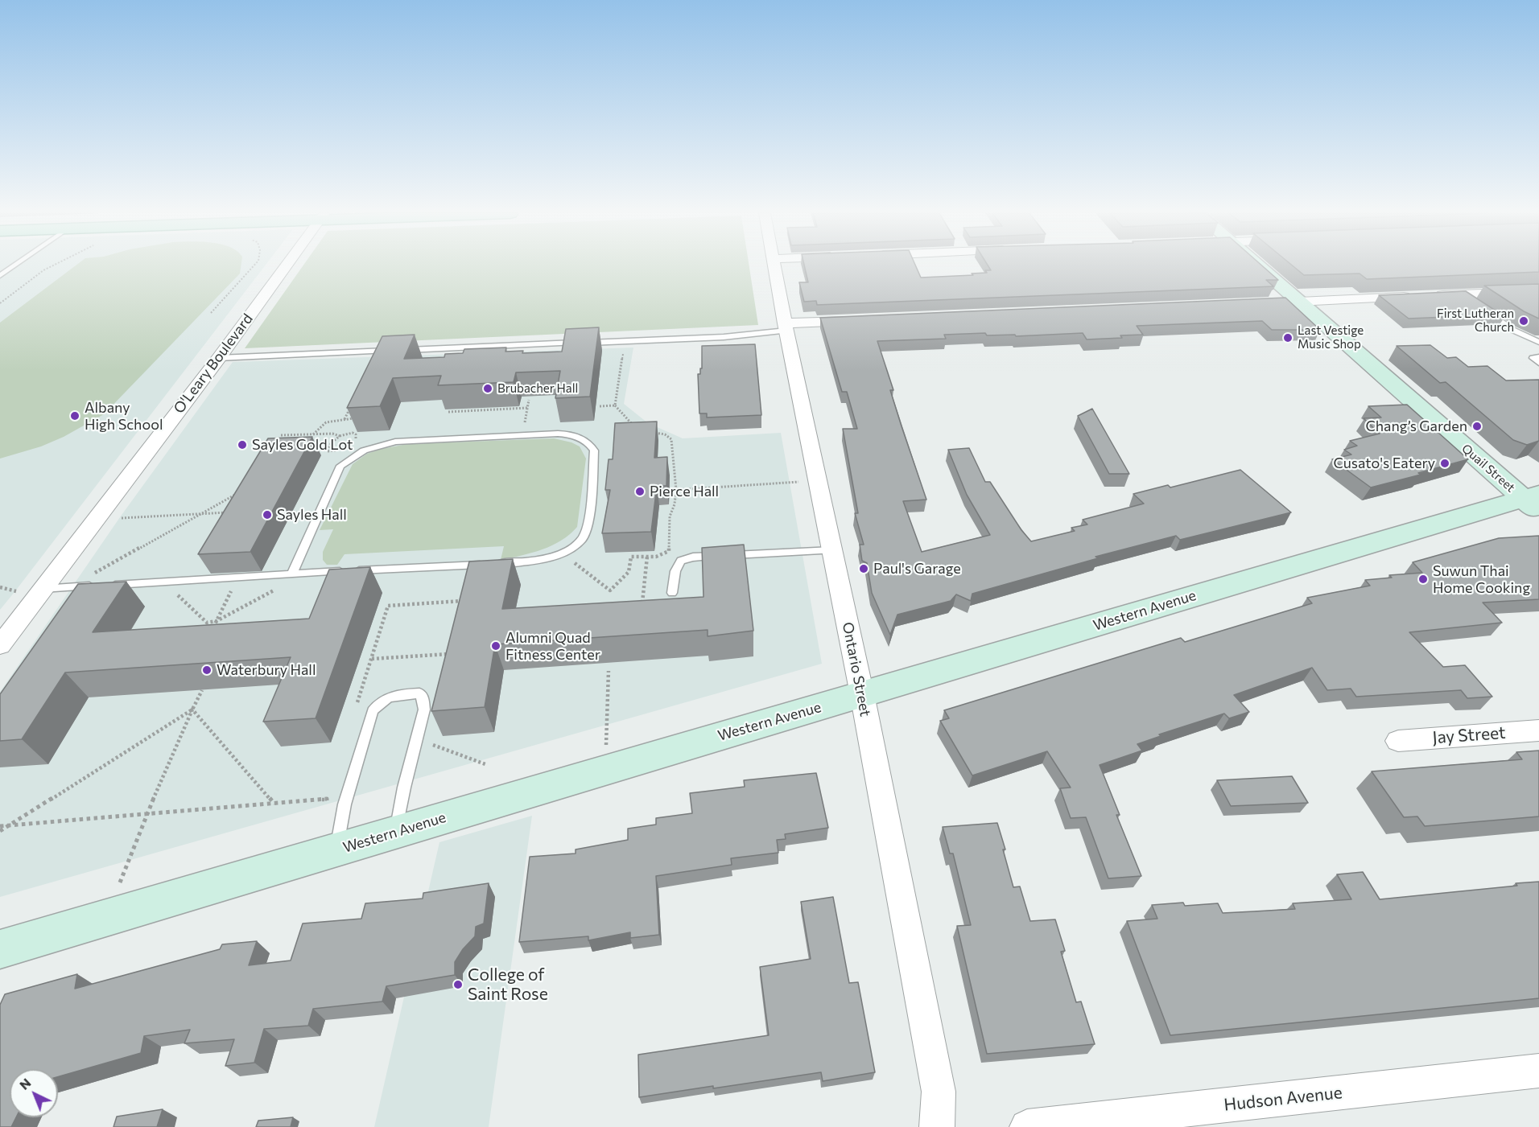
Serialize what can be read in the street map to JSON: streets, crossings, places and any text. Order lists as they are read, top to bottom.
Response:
{
  "streets": {
    "street": [
      "O'Leary Boulevard",
      "Quail Street",
      "Western Avenue",
      "Ontario Street",
      "Jay Street",
      "Hudson Avenue"
    ]
  },
  "crossings": [
    ["Quail Street", "Western Avenue"],
    ["Western Avenue", "Ontario Street"]
  ],
  "places": [
    "First Lutheran Church",
    "Last Vestige Music Shop",
    "Brubacher Hall",
    "Albany High School",
    "Chang’s Garden",
    "Sayles Gold Lot",
    "Cusato's Eatery",
    "Pierce Hall",
    "Sayles Hall",
    "Paul's Garage",
    "Suwun Thai Home Cooking",
    "Alumni Quad Fitness Center",
    "Waterbury Hall",
    "College of Saint Rose"
  ],
  "north": "top left"
}
